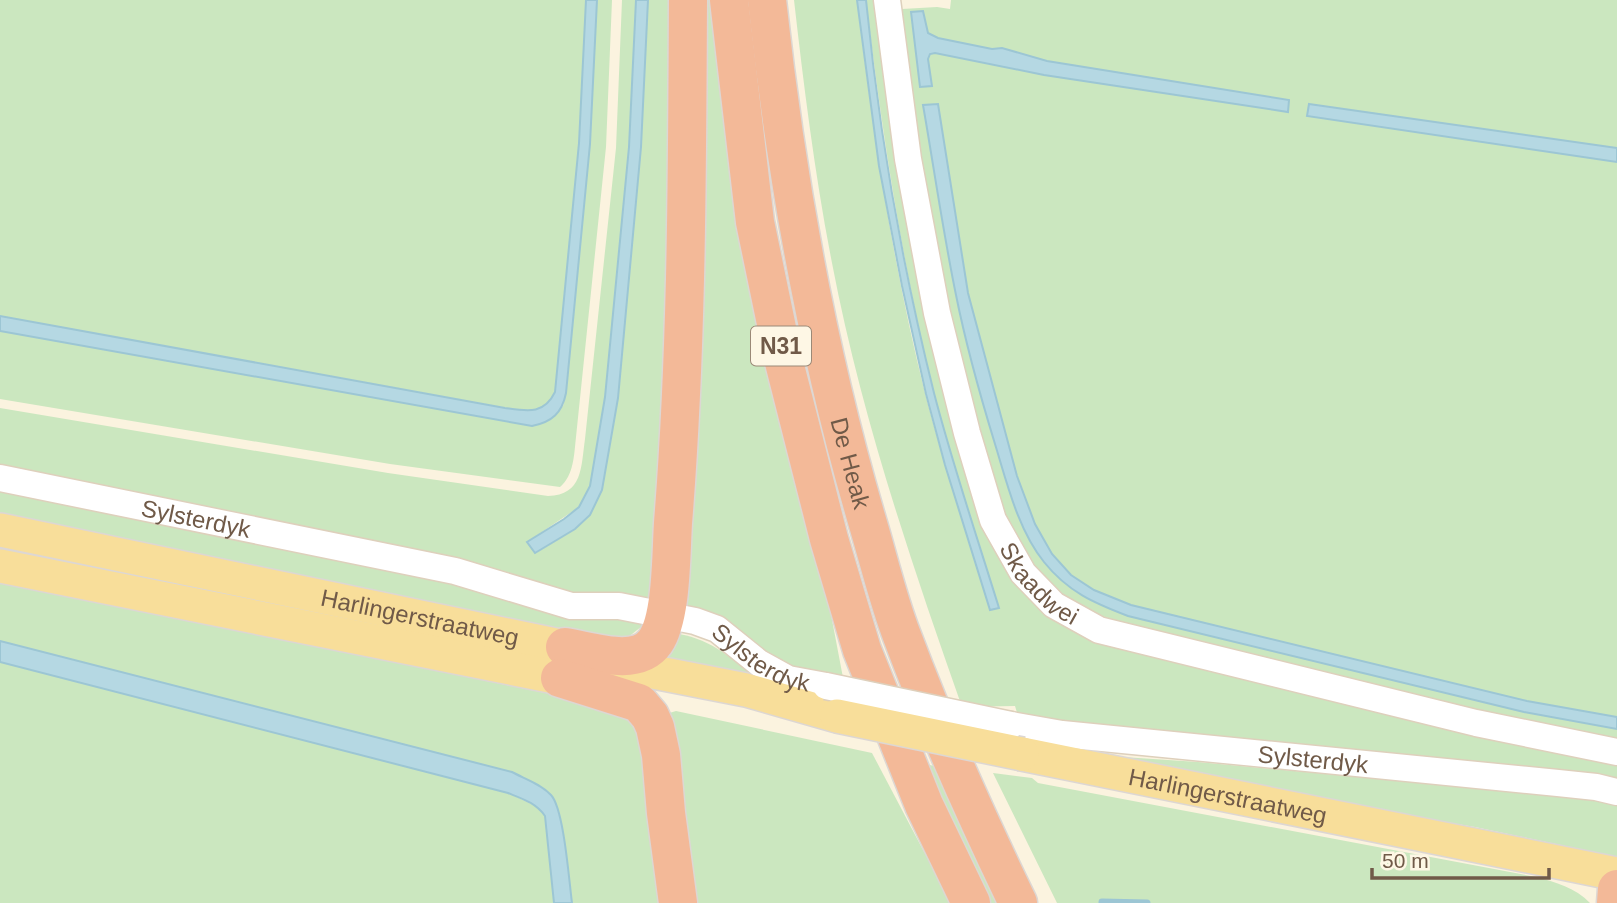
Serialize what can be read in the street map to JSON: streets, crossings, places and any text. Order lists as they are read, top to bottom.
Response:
{
  "streets": {
    "highway": ["N31", "De Heak"],
    "main road": ["Harlingerstraatweg"],
    "street": ["Sylsterdyk", "Skaadwei"]
  },
  "crossings": [
    ["N31", "De Heak"],
    ["Sylsterdyk", "Harlingerstraatweg"]
  ],
  "scale_bar": "50 m"
}
